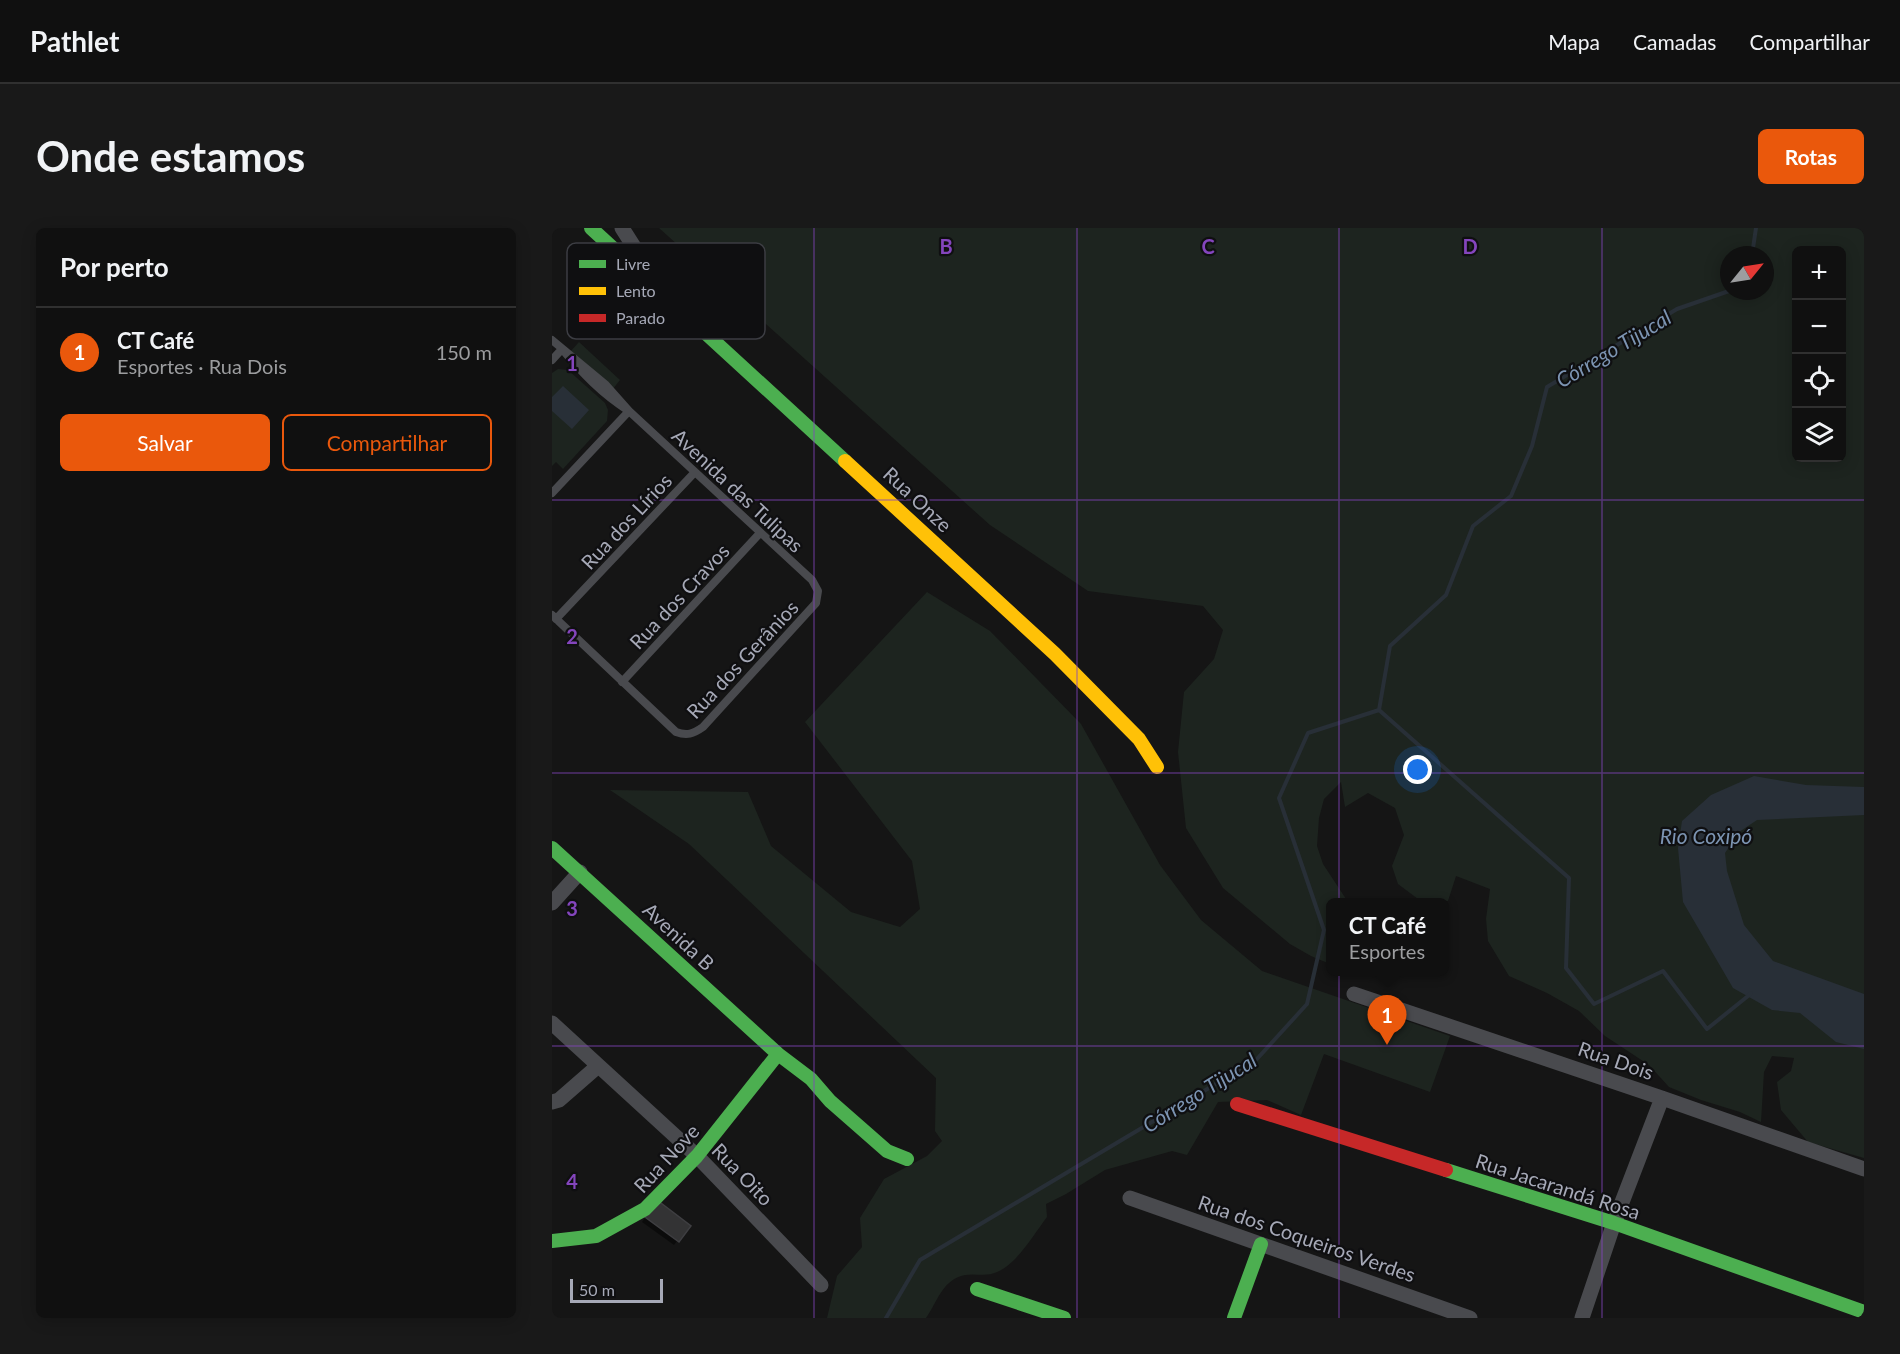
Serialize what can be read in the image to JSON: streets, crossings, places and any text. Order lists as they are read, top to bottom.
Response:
{
  "streets": {
    "street": [
      "Rua Onze",
      "Avenida B",
      "Rua Dois",
      "Rua Nove",
      "Rua Oito",
      "Rua Jacarandá Rosa",
      "Rua dos Coqueiros Verdes"
    ],
    "lane": [
      "Avenida das Tulipas",
      "Rua dos Lírios",
      "Rua dos Cravos",
      "Rua dos Gerânios"
    ]
  },
  "crossings": [
    ["Avenida das Tulipas", "Rua dos Lírios"],
    ["Avenida das Tulipas", "Rua dos Cravos"],
    ["Avenida das Tulipas", "Rua dos Gerânios"],
    ["Rua dos Cravos", "Rua dos Gerânios"],
    ["Avenida B", "Rua Nove"],
    ["Rua Nove", "Rua Oito"]
  ],
  "water": ["Córrego Tijucal", "Rio Coxipó"],
  "legend": ["Livre", "Lento", "Parado"],
  "scale_bar": "50 m",
  "north": "top right",
  "page": {
    "header": "Pathlet",
    "nav": ["Mapa", "Camadas", "Compartilhar"],
    "buttons": [
      "Rotas",
      ["Salvar", "Compartilhar"]
    ],
    "title": "Onde estamos",
    "heading": "Por perto",
    "map_buttons": ["+", "−"],
    "list": [
      {
        "mark": "1",
        "name": "CT Café",
        "note": "Esportes · Rua Dois",
        "value": "150 m"
      }
    ],
    "popup": ["CT Café", "Esportes"],
    "pins": "1",
    "scale": "50 m"
  },
  "grid": {
    "columns": ["B", "C", "D"],
    "rows": [
      "1",
      "2",
      "3",
      "4"
    ]
  }
}
